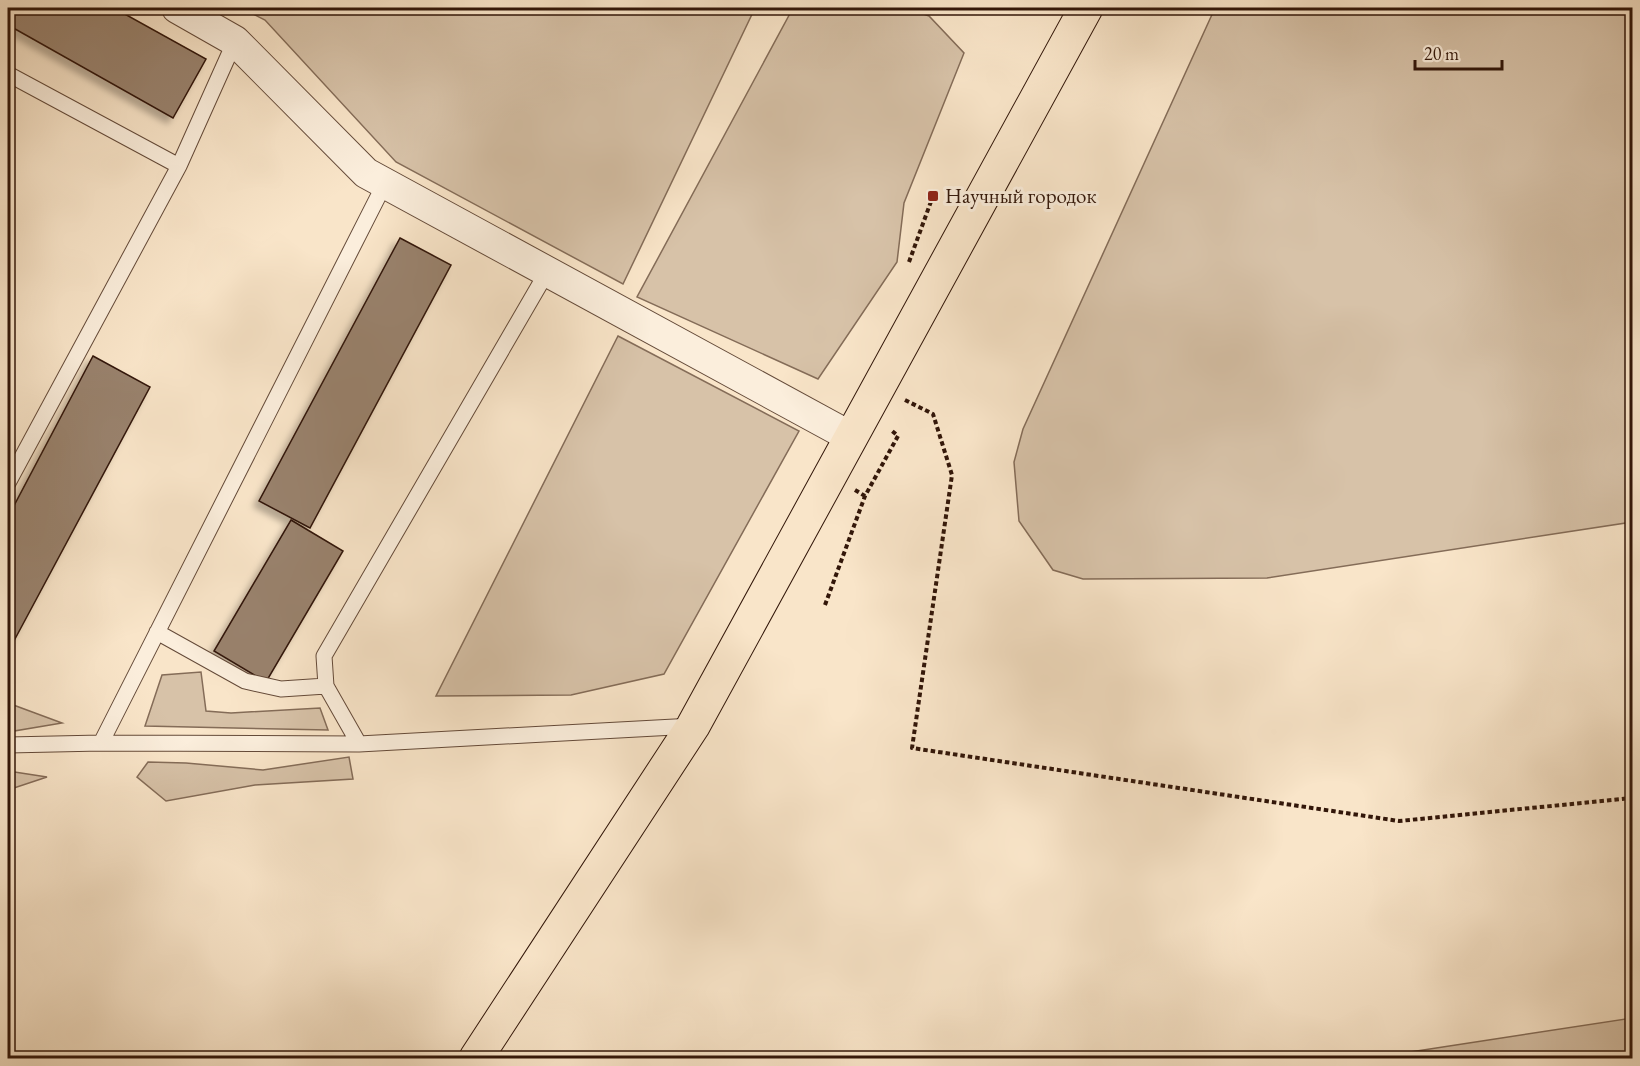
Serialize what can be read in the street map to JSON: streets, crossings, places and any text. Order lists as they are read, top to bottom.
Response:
{
  "places": {
    "transit": ["Научный городок"]
  },
  "scale_bar": "20 m"
}
